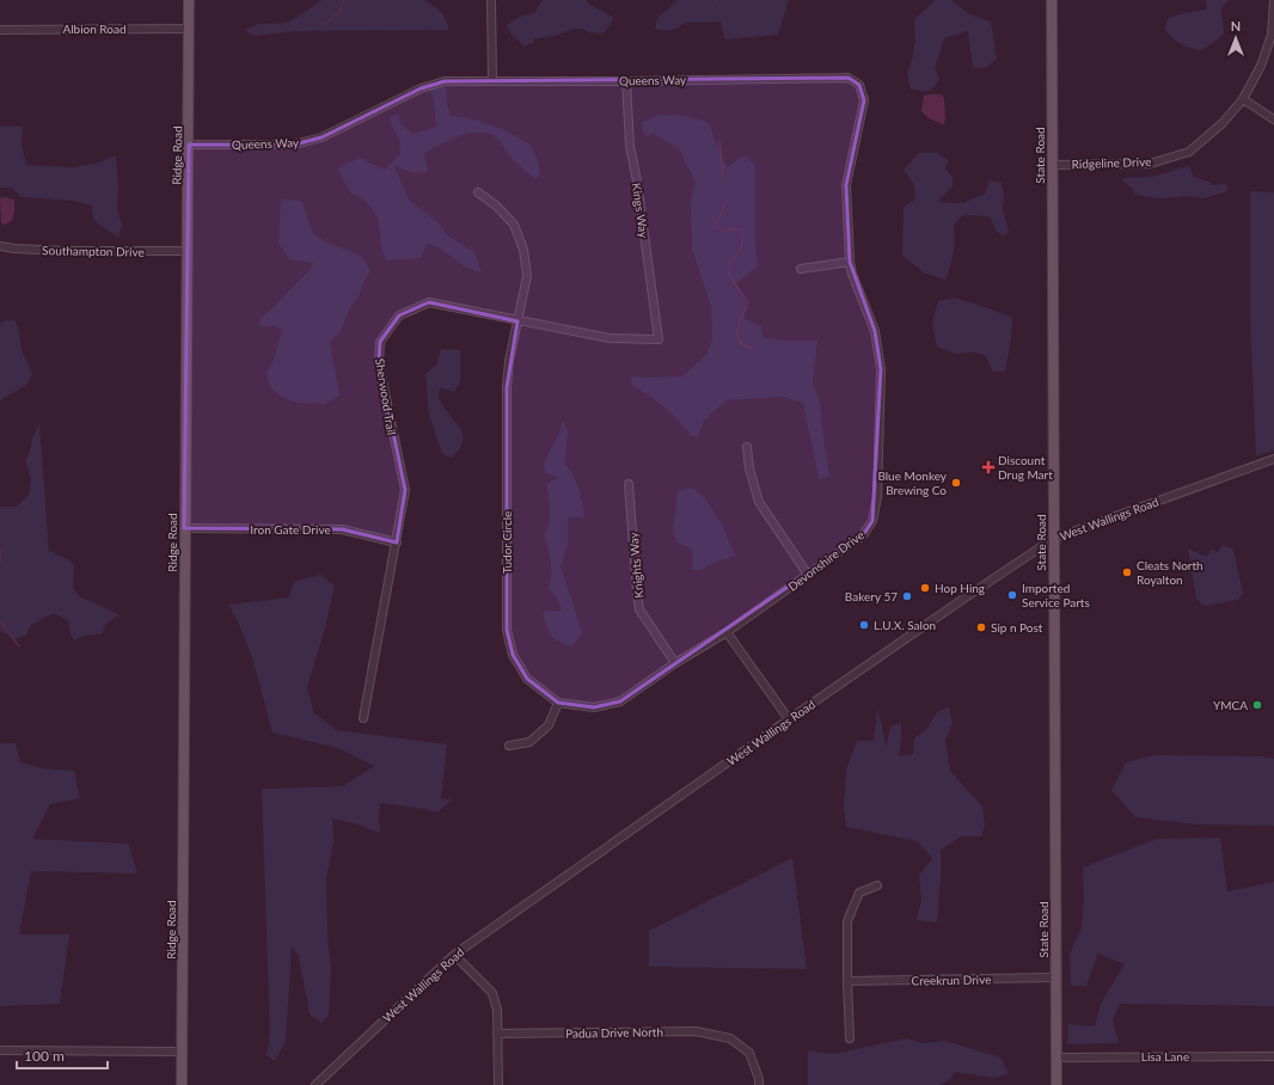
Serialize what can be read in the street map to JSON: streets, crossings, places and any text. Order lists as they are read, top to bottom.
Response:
{
  "streets": {
    "main road": ["Ridge Road", "State Road"],
    "street": [
      "Albion Road",
      "Queens Way",
      "Ridgeline Drive",
      "Kings Way",
      "Southampton Drive",
      "Sherwood Trail",
      "West Wallings Road",
      "Iron Gate Drive",
      "Tudor Circle",
      "Devonshire Drive",
      "Knights Way",
      "Creekrun Drive",
      "Padua Drive North",
      "Lisa Lane"
    ]
  },
  "crossings": [
    ["Albion Road", "Ridge Road"],
    ["Queens Way", "Ridge Road"],
    ["Queens Way", "Kings Way"],
    ["Queens Way", "Devonshire Drive"],
    ["Ridge Road", "Southampton Drive"],
    ["Ridge Road", "Iron Gate Drive"],
    ["State Road", "Ridgeline Drive"],
    ["State Road", "West Wallings Road"],
    ["State Road", "Creekrun Drive"],
    ["State Road", "Lisa Lane"],
    ["Kings Way", "Sherwood Trail"],
    ["Sherwood Trail", "Iron Gate Drive"],
    ["Sherwood Trail", "Tudor Circle"],
    ["Tudor Circle", "Devonshire Drive"],
    ["Tudor Circle", "Knights Way"]
  ],
  "places": {
    "health": ["Discount Drug Mart"],
    "other": [
      "Blue Monkey Brewing Co",
      "Cleats North Royalton",
      "Hop Hing",
      "Imported Service Parts",
      "Bakery 57",
      "L.U.X. Salon",
      "Sip n Post",
      "YMCA"
    ]
  },
  "scale_bar": "100 m",
  "north": "top"
}
